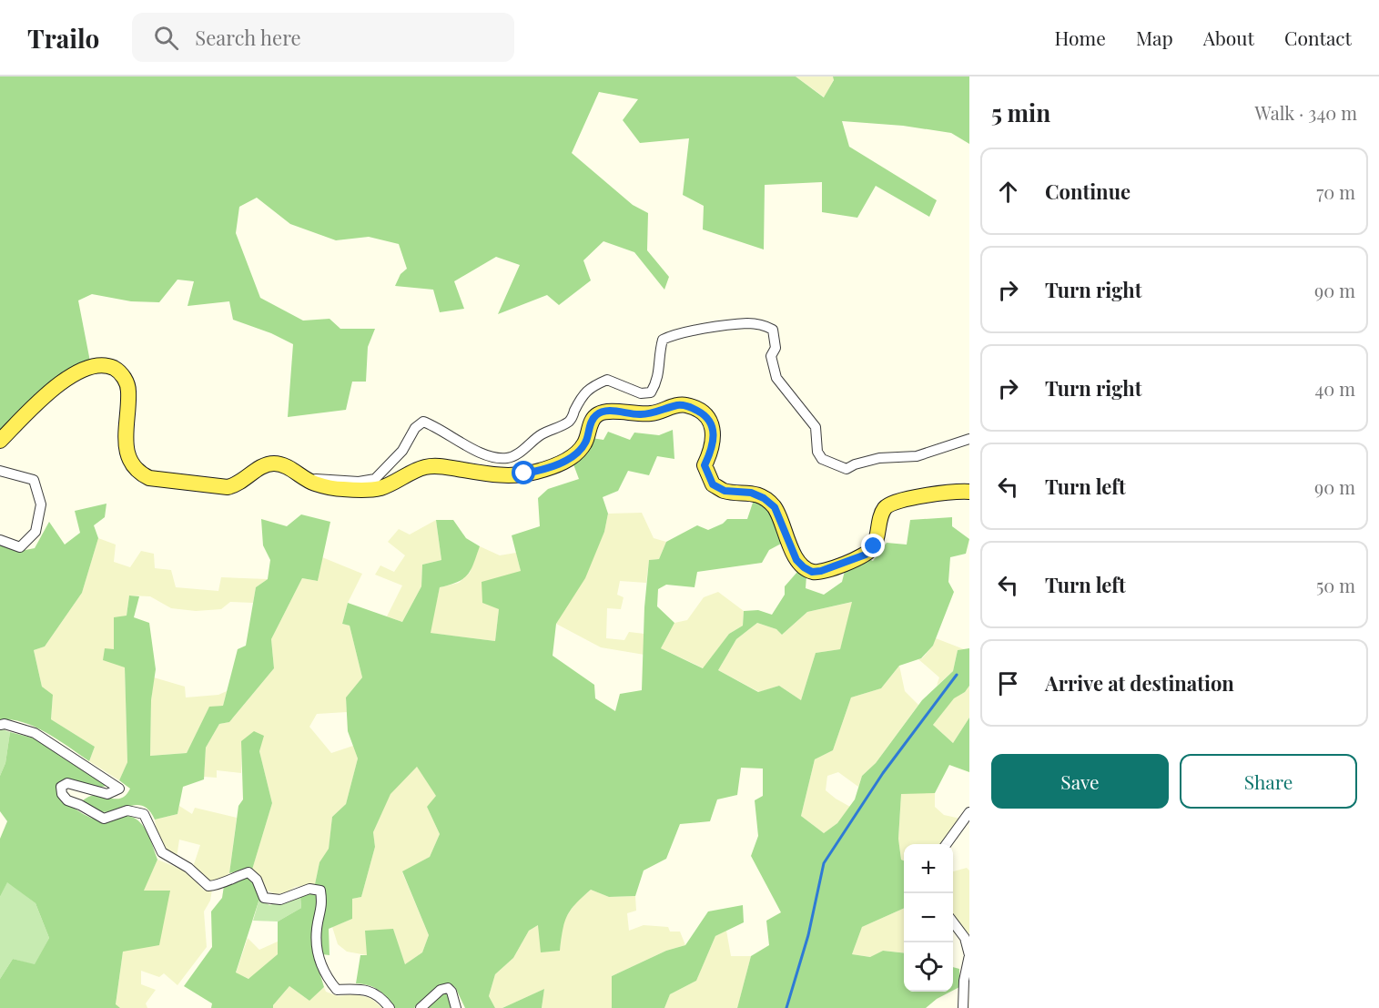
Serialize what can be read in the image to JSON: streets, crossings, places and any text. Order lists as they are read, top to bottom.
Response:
{
  "page": {
    "header": "Trailo",
    "search": "Search here",
    "nav": [
      "Home",
      "Map",
      "About",
      "Contact"
    ],
    "heading": ["5 min", "Walk · 340 m"],
    "list": [
      ["Continue", "70 m"],
      ["Turn right", "90 m"],
      ["Turn right", "40 m"],
      ["Turn left", "90 m"],
      ["Turn left", "50 m"],
      "Arrive at destination"
    ],
    "buttons": ["Save", "Share"],
    "map_buttons": ["+", "−"]
  }
}
